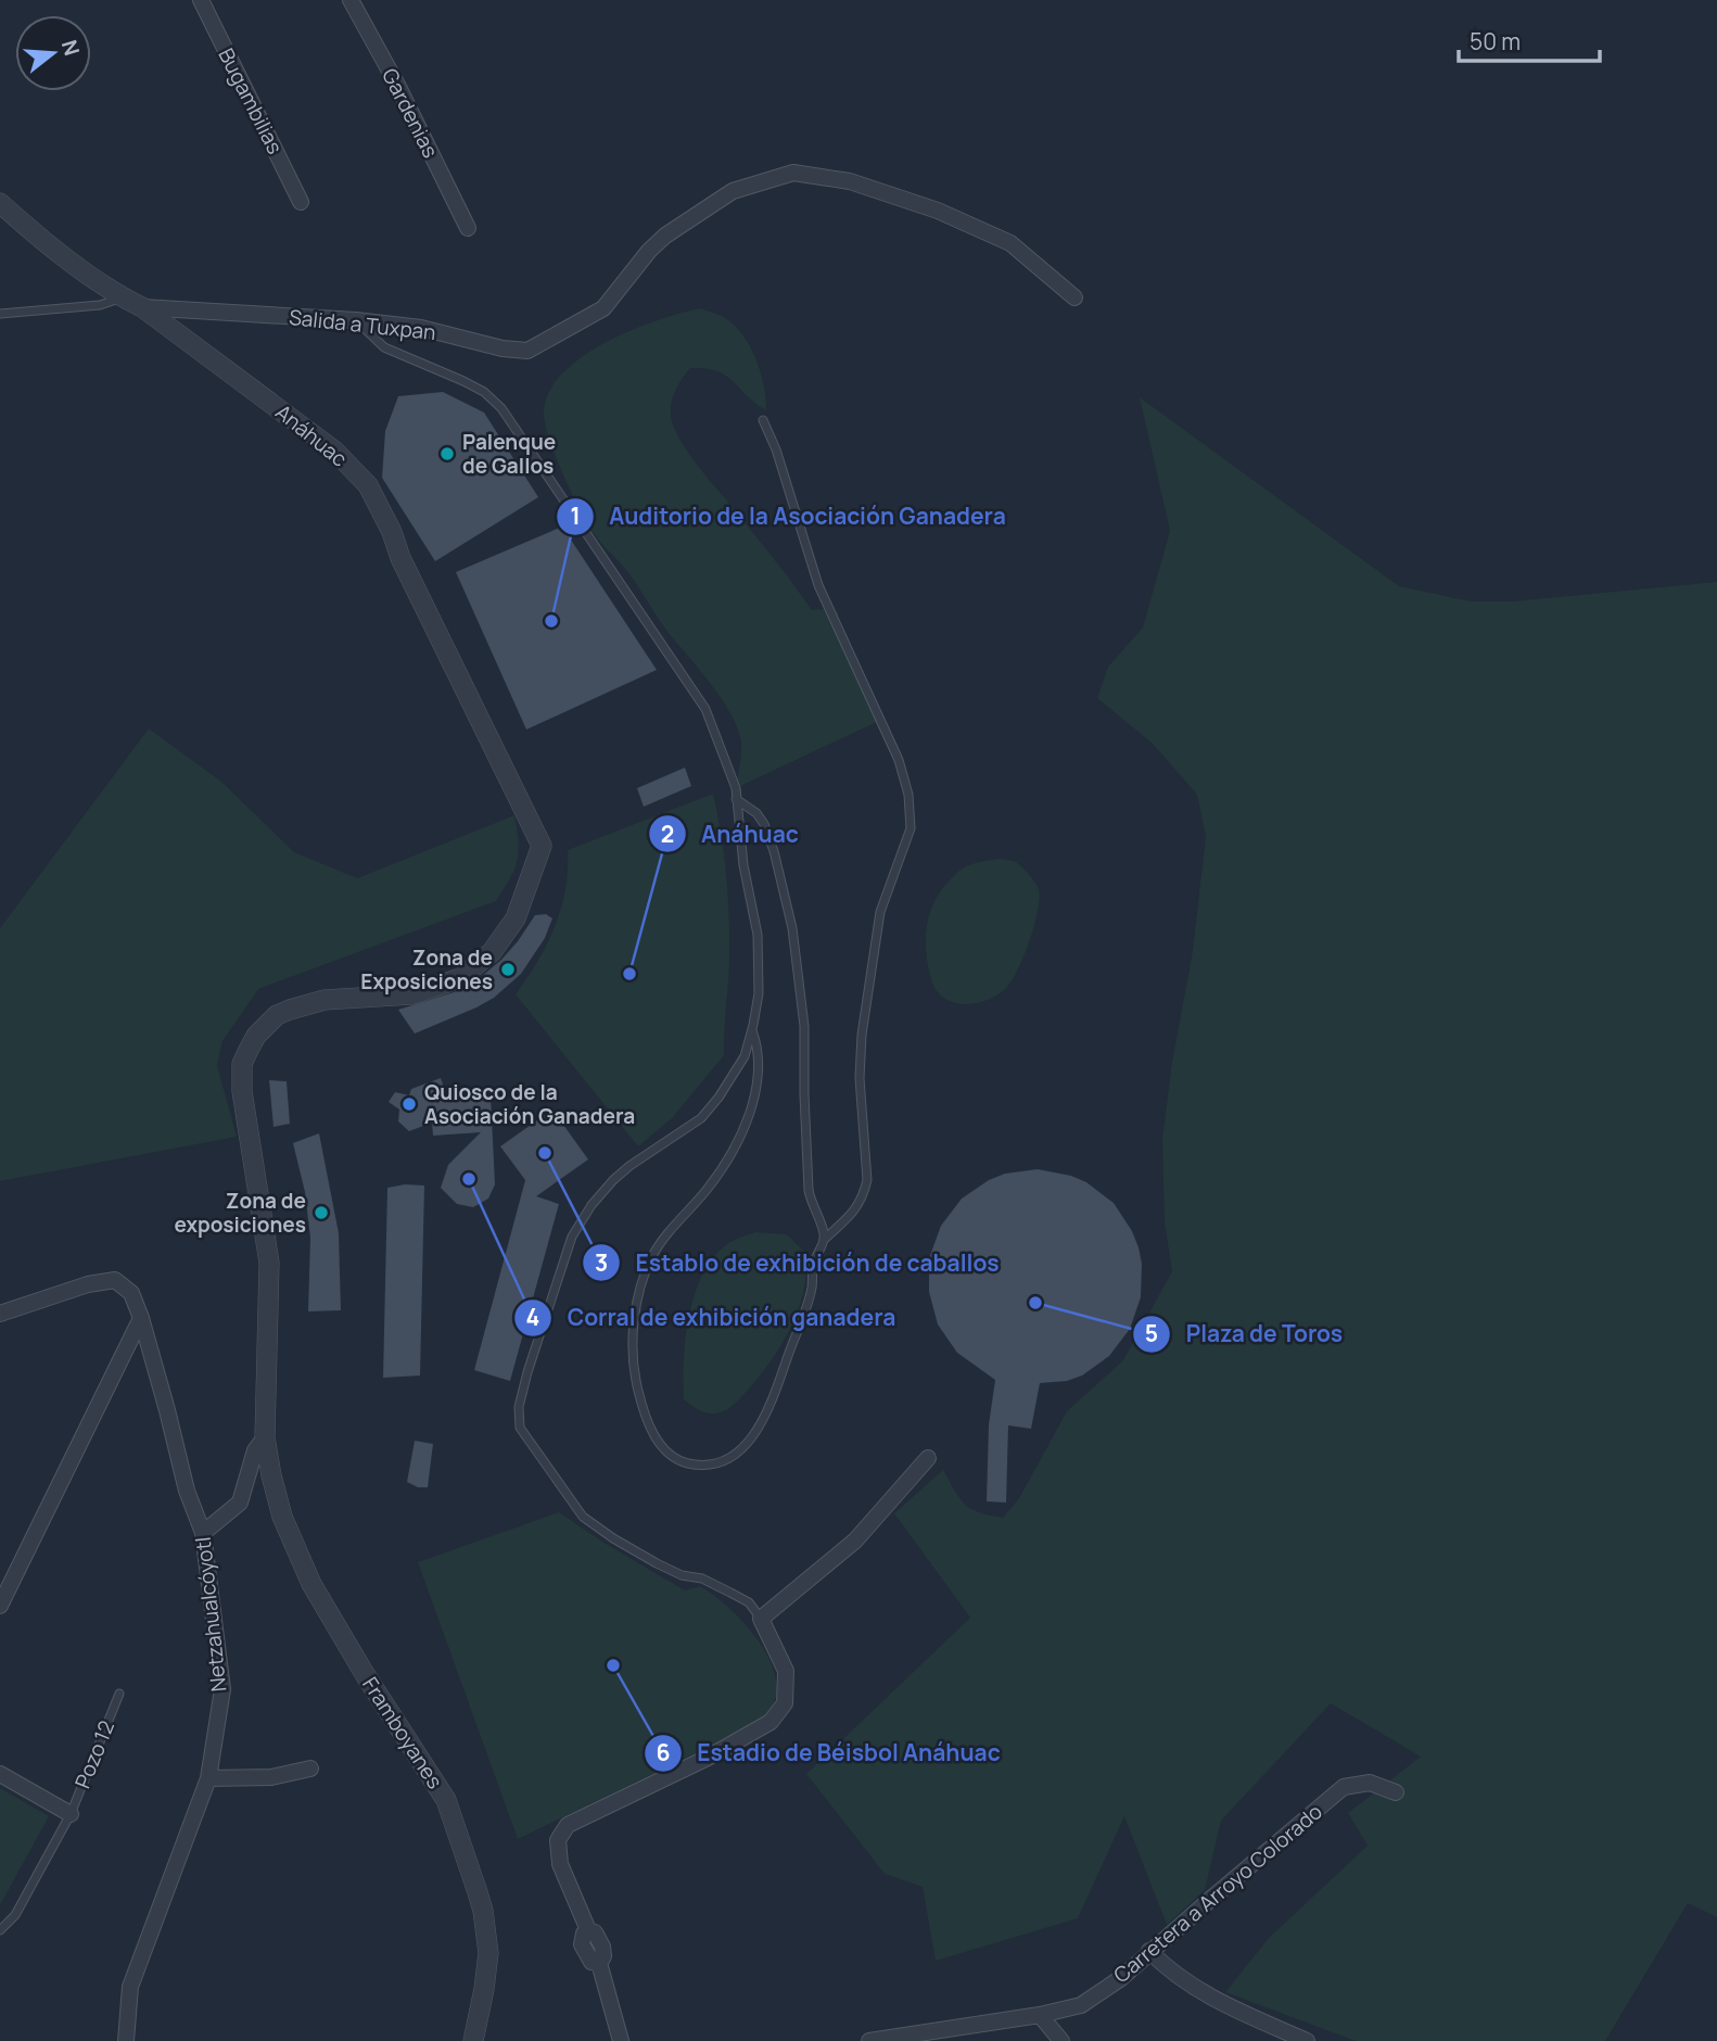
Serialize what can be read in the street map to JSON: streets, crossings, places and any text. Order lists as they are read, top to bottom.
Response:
{
  "streets": {
    "street": [
      "Bugambilias",
      "Gardenias",
      "Salida a Tuxpan",
      "Anáhuac",
      "Netzahualcóyotl",
      "Framboyanes",
      "Pozo 12",
      "Carretera a Arroyo Colorado"
    ]
  },
  "crossings": [
    ["Salida a Tuxpan", "Anáhuac"],
    ["Anáhuac", "Framboyanes"]
  ],
  "places": [
    "Palenque de Gallos",
    "Auditorio de la Asociación Ganadera",
    "Zona de Exposiciones",
    "Anáhuac",
    "Quiosco de la Asociación Ganadera",
    "Establo de exhibición de caballos",
    "Corral de exhibición ganadera",
    "Zona de exposiciones",
    "Plaza de Toros",
    "Estadio de Béisbol Anáhuac"
  ],
  "scale_bar": "50 m",
  "north": "right"
}
